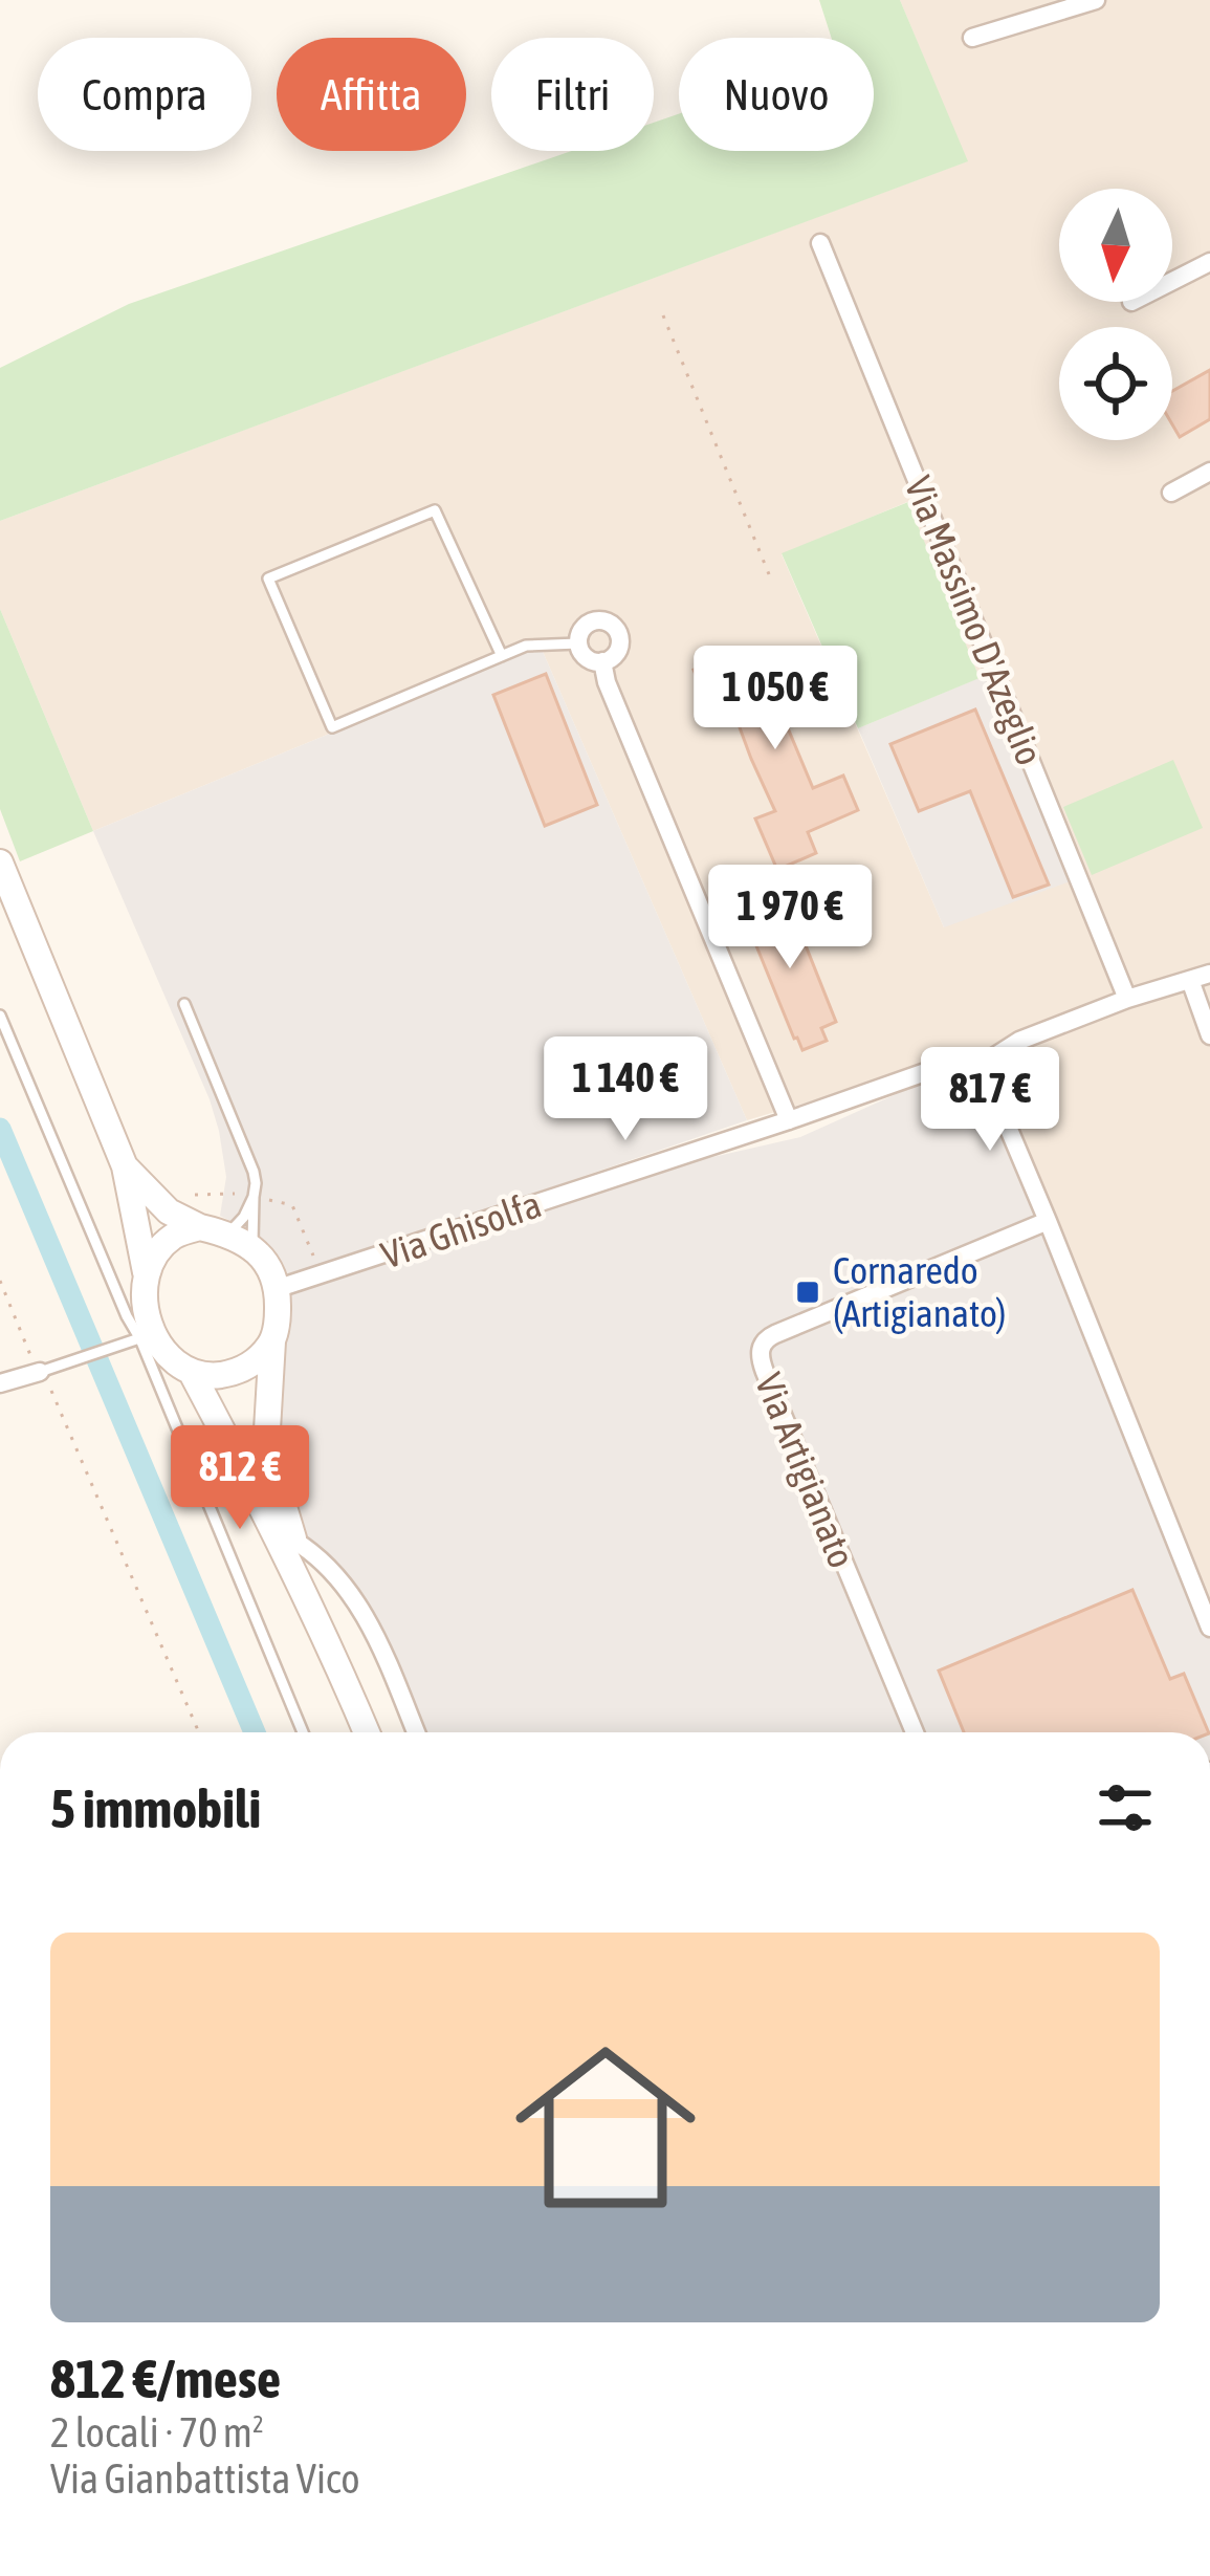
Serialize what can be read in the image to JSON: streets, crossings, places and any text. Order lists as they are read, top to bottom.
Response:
{
  "streets": {
    "street": ["Via Massimo D'Azeglio", "Via Ghisolfa", "Via Artigianato"]
  },
  "crossings": [
    ["Via Massimo D'Azeglio", "Via Ghisolfa"]
  ],
  "places": {
    "transit": ["Cornaredo (Artigianato)"]
  },
  "north": "bottom",
  "page": {
    "chip": [
      "Compra",
      "Affitta",
      "Filtri",
      "Nuovo"
    ],
    "price": [
      "1 050 €",
      "1 970 €",
      "1 140 €",
      "817 €",
      "812 €"
    ],
    "heading": "5 immobili",
    "list": [
      {
        "name": "812 €/mese",
        "note": "2 locali · 70 m² · Via Gianbattista Vico"
      }
    ]
  }
}
